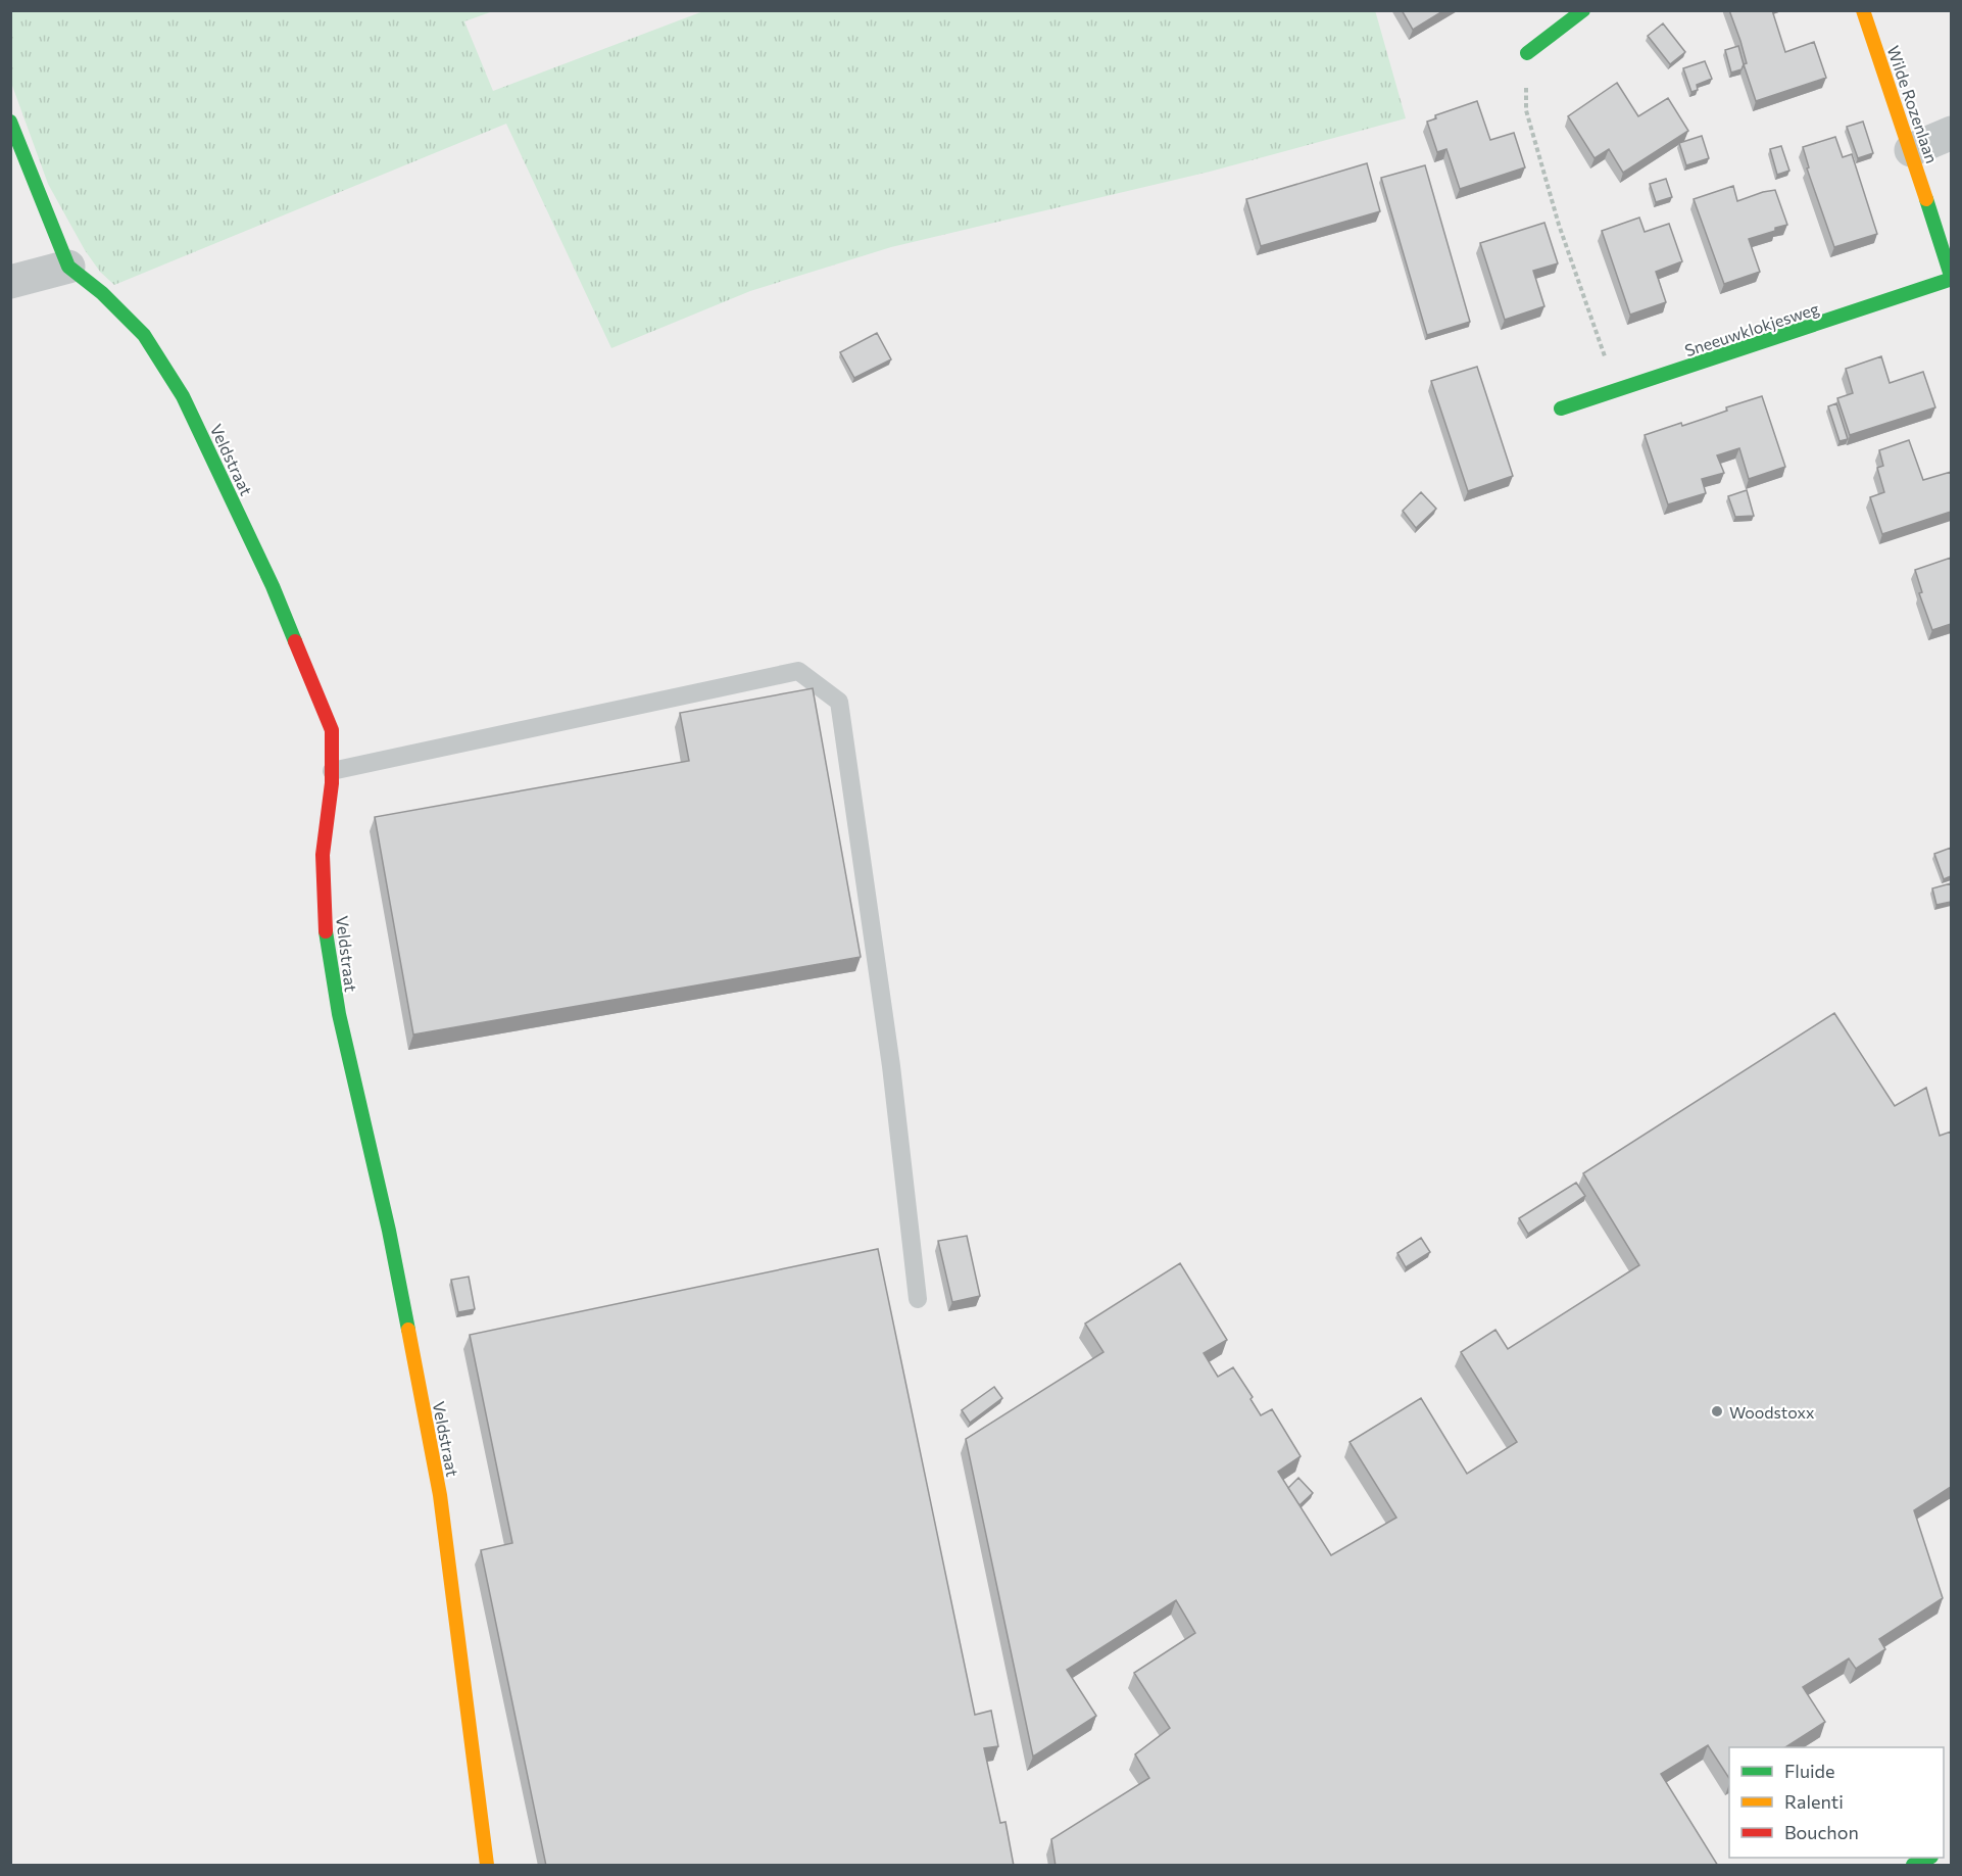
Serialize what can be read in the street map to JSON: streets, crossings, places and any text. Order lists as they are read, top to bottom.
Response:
{
  "streets": {
    "street": ["Wilde Rozenlaan", "Sneeuwklokjesweg", "Veldstraat"]
  },
  "crossings": [
    ["Wilde Rozenlaan", "Sneeuwklokjesweg"]
  ],
  "places": ["Woodstoxx"],
  "legend": ["Fluide", "Ralenti", "Bouchon"]
}
